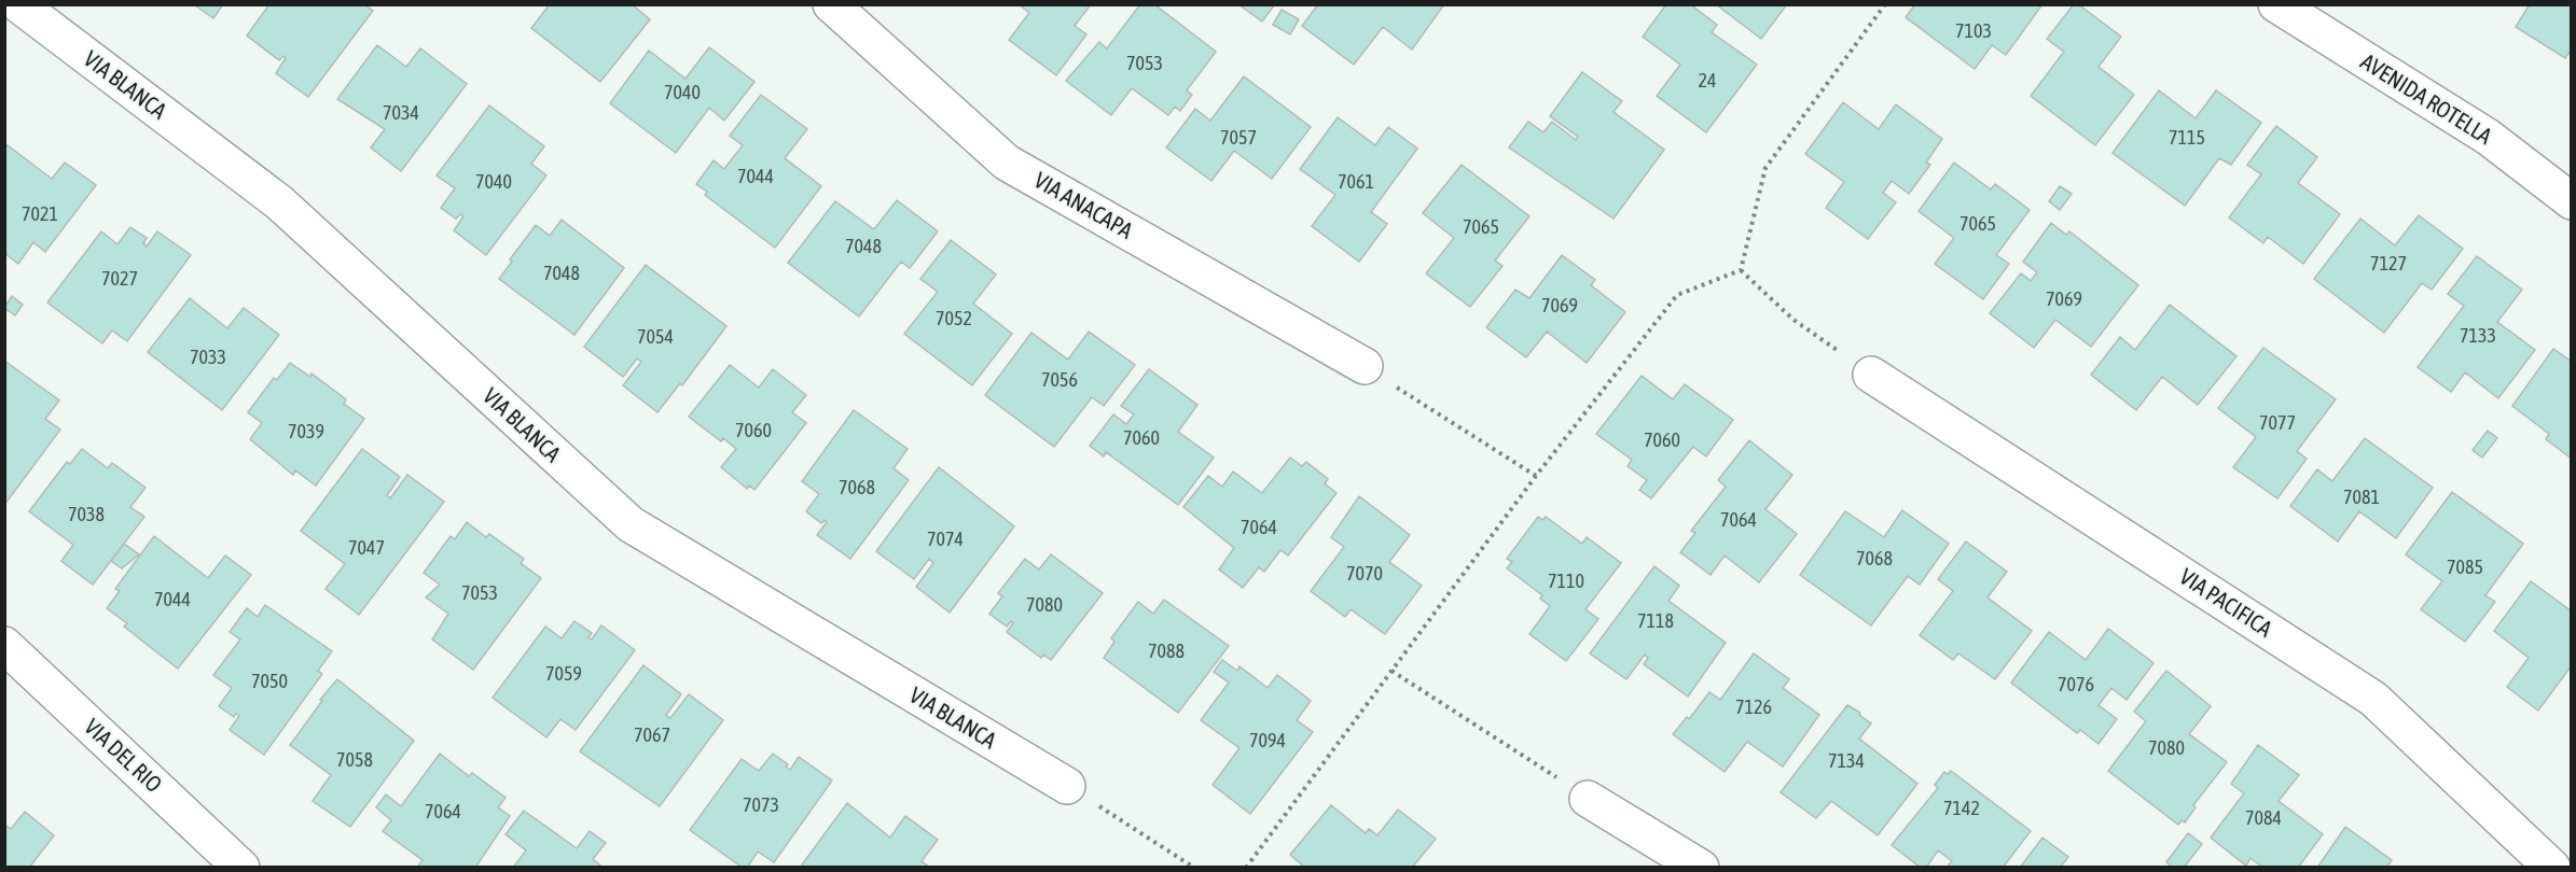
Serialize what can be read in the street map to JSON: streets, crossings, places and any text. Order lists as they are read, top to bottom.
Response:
{
  "streets": {
    "street": [
      "VIA BLANCA",
      "AVENIDA ROTELLA",
      "VIA ANACAPA",
      "VIA PACIFICA",
      "VIA DEL RIO"
    ]
  },
  "house_numbers": [
    "7103",
    "7053",
    "24",
    "7040",
    "7034",
    "7057",
    "7115",
    "7044",
    "7040",
    "7061",
    "7021",
    "7065",
    "7065",
    "7048",
    "7127",
    "7048",
    "7027",
    "7069",
    "7069",
    "7052",
    "7133",
    "7054",
    "7033",
    "7056",
    "7077",
    "7060",
    "7039",
    "7060",
    "7060",
    "7068",
    "7081",
    "7038",
    "7064",
    "7064",
    "7074",
    "7047",
    "7068",
    "7085",
    "7070",
    "7110",
    "7053",
    "7044",
    "7080",
    "7118",
    "7088",
    "7059",
    "7050",
    "7076",
    "7126",
    "7067",
    "7094",
    "7080",
    "7058",
    "7134",
    "7073",
    "7142",
    "7064",
    "7084"
  ]
}
